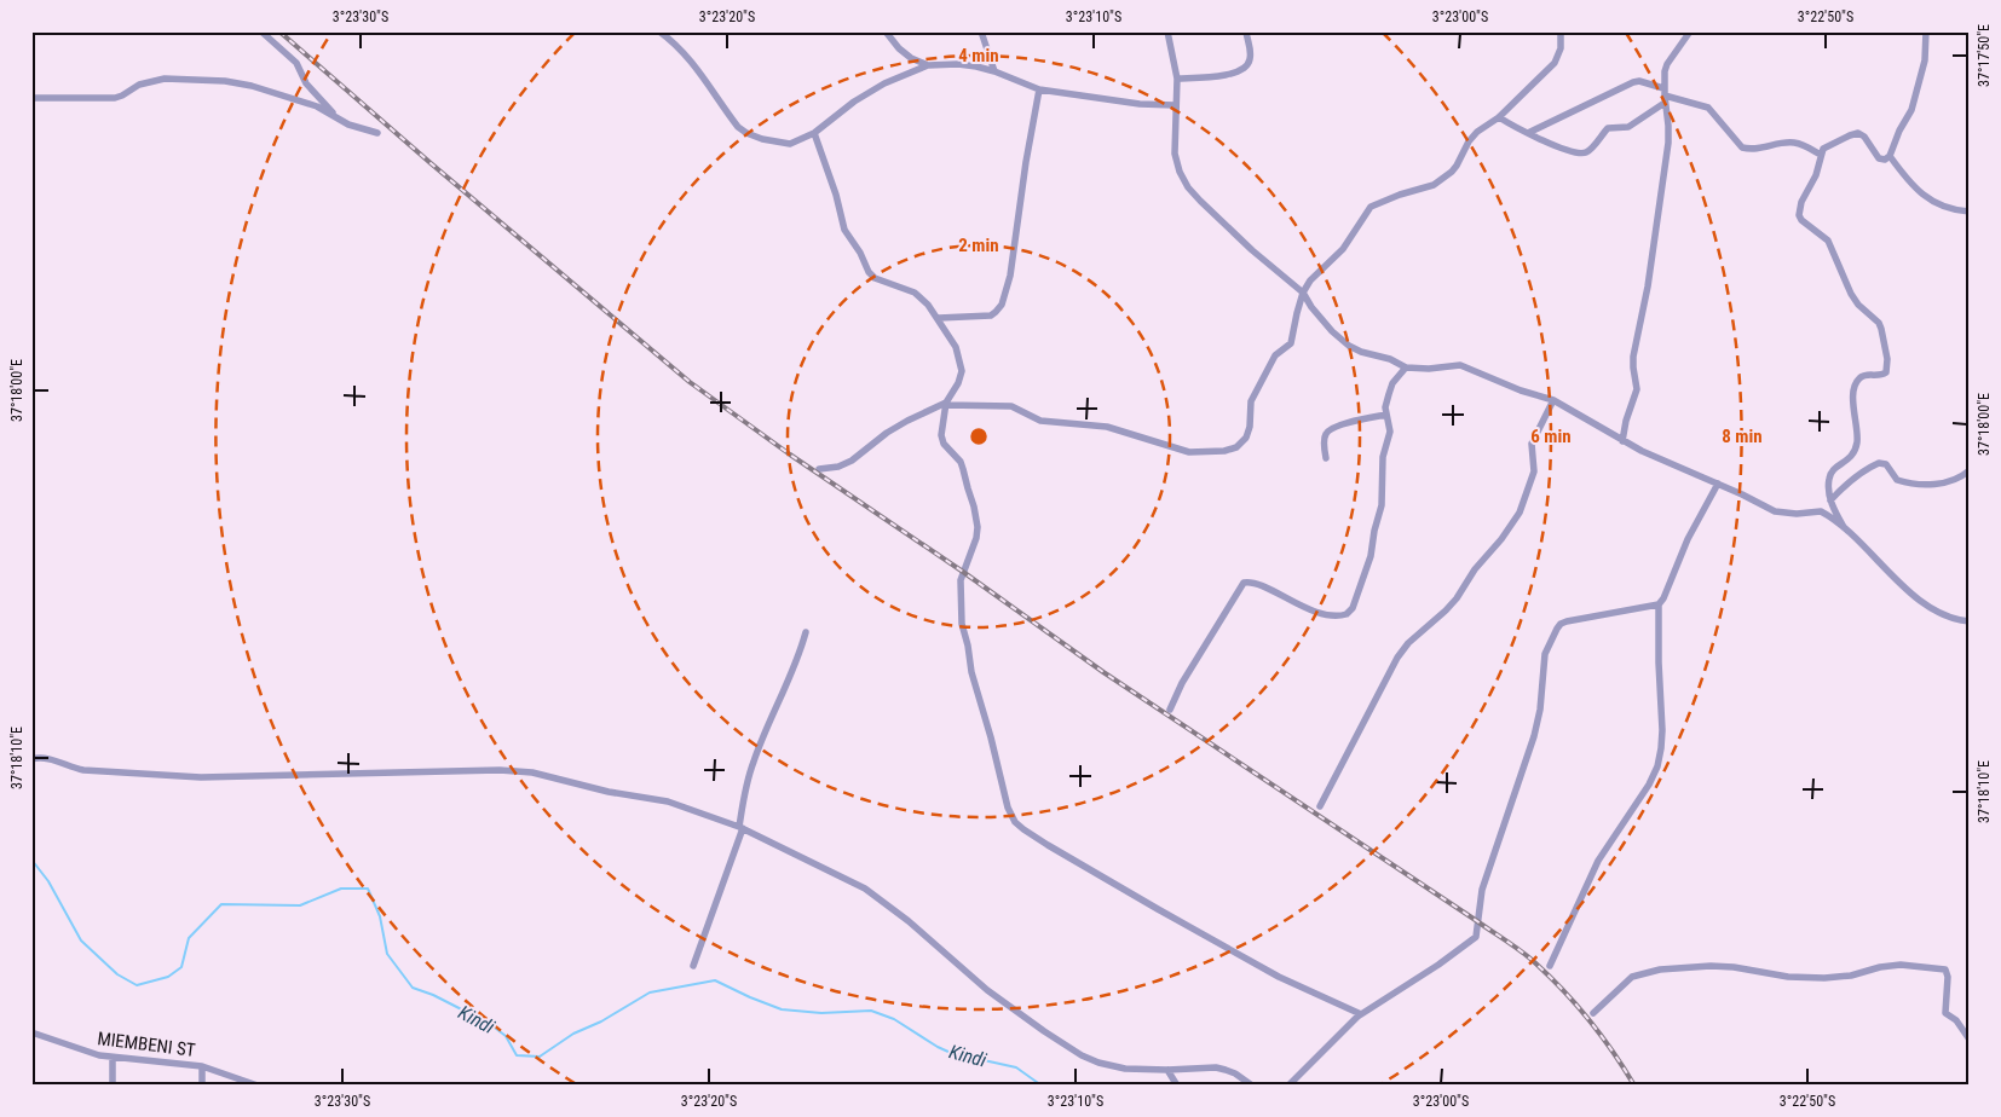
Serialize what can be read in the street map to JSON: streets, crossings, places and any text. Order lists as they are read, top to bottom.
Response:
{
  "streets": {
    "street": ["MIEMBENI ST"]
  },
  "water": ["Kindi"],
  "coordinates": [
    "3°23'30\"S",
    "3°23'20\"S",
    "3°23'10\"S",
    "3°23'00\"S",
    "3°22'50\"S",
    "37°17'50\"E",
    "37°18'00\"E",
    "37°18'10\"E"
  ],
  "rings": [
    "4 min",
    "2 min",
    "6 min",
    "8 min"
  ]
}
